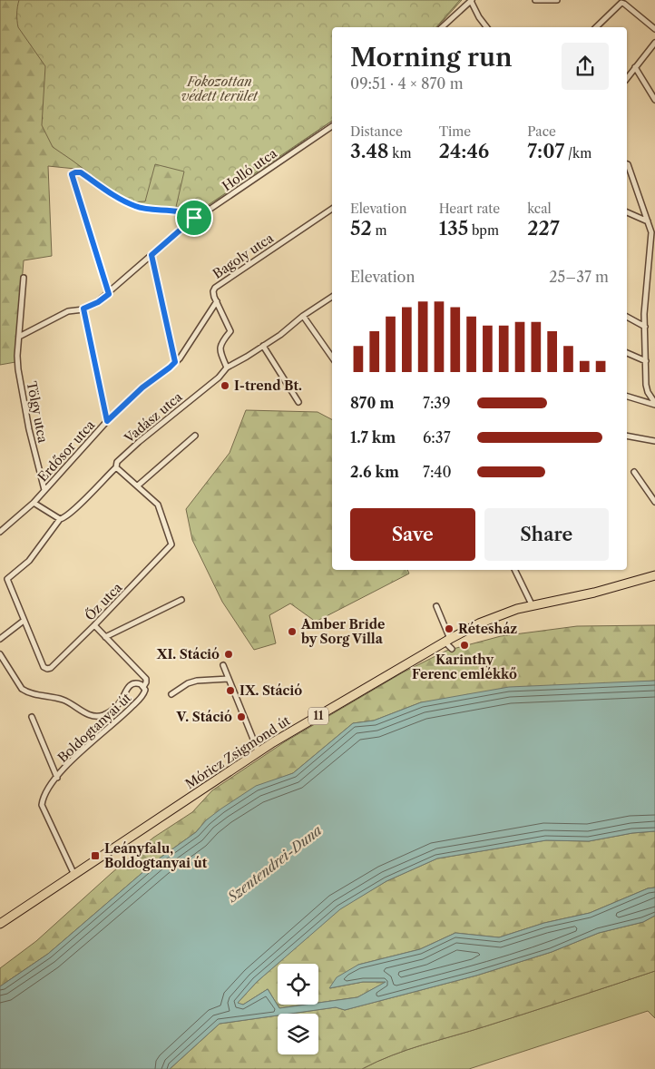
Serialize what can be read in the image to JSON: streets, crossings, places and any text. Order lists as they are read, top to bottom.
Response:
{
  "streets": {
    "main road": ["11", "Móricz Zsigmond út"],
    "street": [
      "Holló utca",
      "Bagoly utca",
      "Tölgy utca",
      "Vadász utca",
      "Erdősor utca",
      "Őz utca",
      "Boldogtanyai út"
    ]
  },
  "crossings": [
    ["Holló utca", "Tölgy utca"],
    ["Bagoly utca", "Erdősor utca"],
    ["Tölgy utca", "Erdősor utca"],
    ["Vadász utca", "Őz utca"],
    ["Boldogtanyai út", "Móricz Zsigmond út"]
  ],
  "water": ["Szentendrei-Duna"],
  "parks": ["Fokozottan védett terület"],
  "places": {
    "other": [
      "I-trend Bt.",
      "Rétesház",
      "Amber Bride by Sorg Villa",
      "Karinthy Ferenc emlékkő",
      "XI. Stáció",
      "IX. Stáció",
      "V. Stáció"
    ],
    "transit": ["Leányfalu, Boldogtanyai út"]
  },
  "page": {
    "heading": ["Morning run", "09:51 · 4 × 870 m"],
    "stats": [
      ["Distance", "3.48 km"],
      ["Time", "24:46"],
      ["Pace", "7:07 /km"],
      ["Elevation", "52 m"],
      ["Heart rate", "135 bpm"],
      ["kcal", "227"]
    ],
    "chart": ["Elevation", "25–37 m"],
    "list": [
      {
        "name": "870 m",
        "note": "7:39"
      },
      {
        "name": "1.7 km",
        "note": "6:37"
      },
      {
        "name": "2.6 km",
        "note": "7:40"
      }
    ],
    "buttons": ["Save", "Share"]
  }
}
